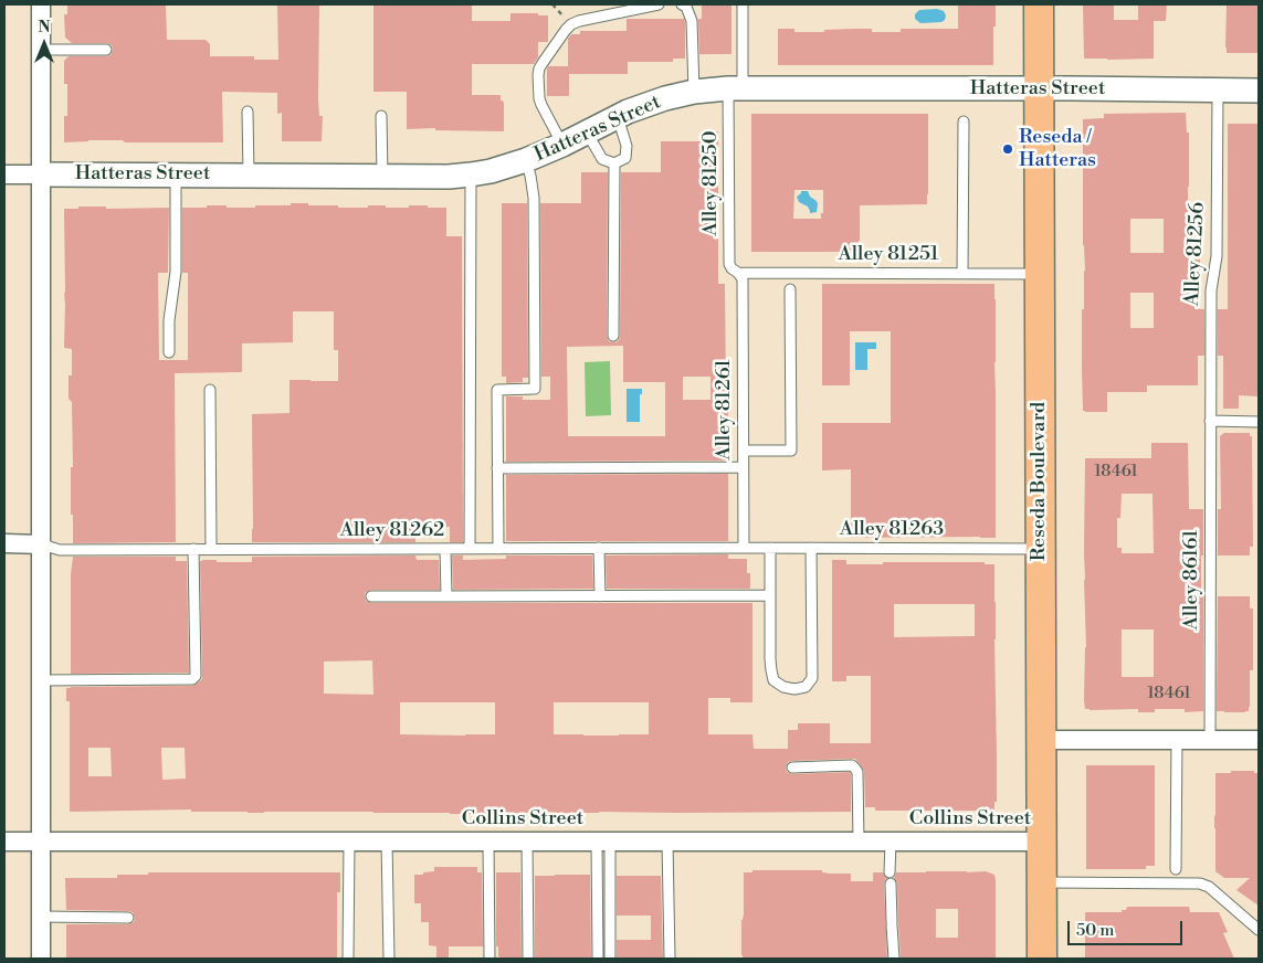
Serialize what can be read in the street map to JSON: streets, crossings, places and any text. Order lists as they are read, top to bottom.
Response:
{
  "streets": {
    "main road": ["Reseda Boulevard"],
    "street": ["Hatteras Street", "Collins Street"],
    "lane": [
      "Alley 81250",
      "Alley 81256",
      "Alley 81251",
      "Alley 81261",
      "Alley 81263",
      "Alley 81262",
      "Alley 86161"
    ]
  },
  "crossings": [
    ["Hatteras Street", "Alley 81250"],
    ["Hatteras Street", "Alley 81256"],
    ["Hatteras Street", "Reseda Boulevard"],
    ["Alley 81250", "Alley 81251"],
    ["Alley 81250", "Alley 81261"],
    ["Alley 81256", "Alley 86161"],
    ["Alley 81251", "Alley 81261"],
    ["Alley 81251", "Reseda Boulevard"],
    ["Alley 81261", "Alley 81263"],
    ["Alley 81261", "Alley 81262"],
    ["Reseda Boulevard", "Alley 81263"],
    ["Reseda Boulevard", "Collins Street"],
    ["Alley 81263", "Alley 81262"]
  ],
  "places": ["Reseda / Hatteras"],
  "house_numbers": ["18461", "18461"],
  "scale_bar": "50 m",
  "north": "top"
}
